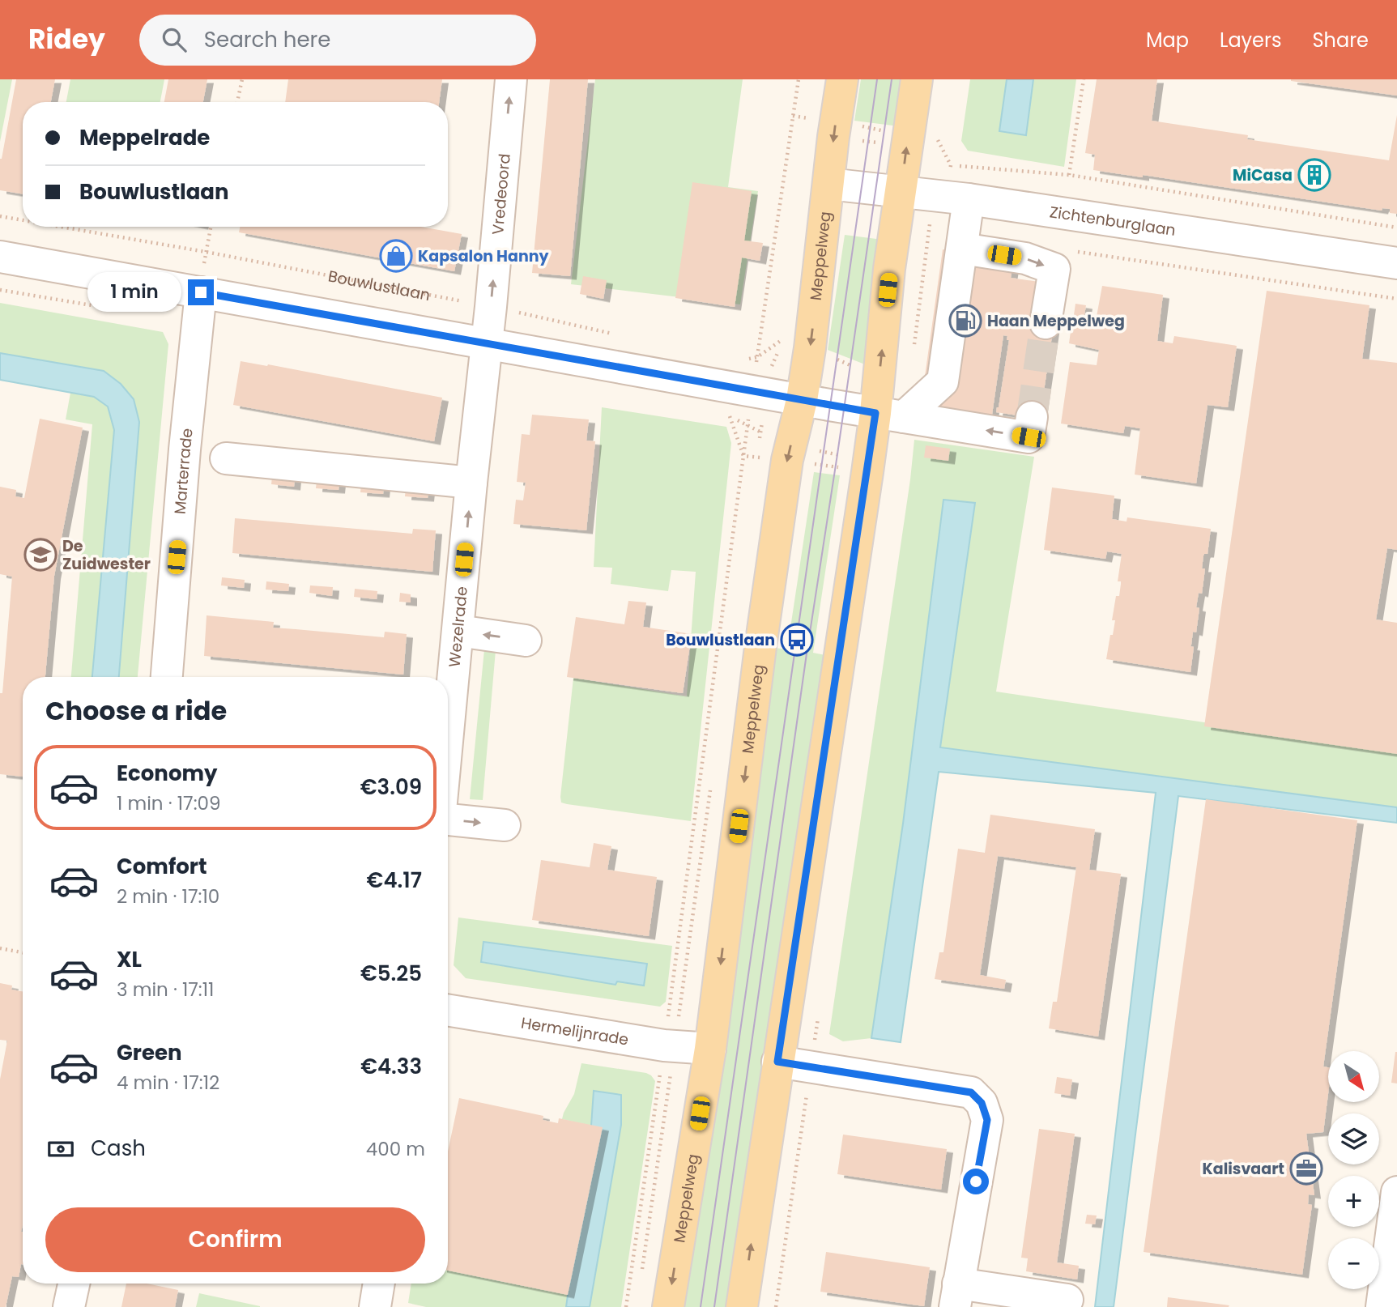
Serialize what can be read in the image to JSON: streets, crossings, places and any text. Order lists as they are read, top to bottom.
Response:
{
  "streets": {
    "main road": ["Meppelweg"],
    "street": [
      "Vredeoord",
      "Zichtenburglaan",
      "Marterrade",
      "Wezelrade",
      "Hermelijnrade"
    ],
    "path": ["Bouwlustlaan"]
  },
  "crossings": [
    ["Vredeoord", "Bouwlustlaan"],
    ["Vredeoord", "Wezelrade"],
    ["Zichtenburglaan", "Meppelweg"],
    ["Meppelweg", "Hermelijnrade"]
  ],
  "one_way": ["Vredeoord", "Wezelrade"],
  "places": {
    "building": ["MiCasa"],
    "shop": ["Kapsalon Hanny"],
    "fuel station": ["Haan Meppelweg"],
    "school or university": ["De Zuidwester"],
    "bus stop": ["Bouwlustlaan"],
    "office": ["Kalisvaart"]
  },
  "north": "bottom right",
  "page": {
    "header": "Ridey",
    "search": "Search here",
    "nav": ["Map", "Layers", "Share"],
    "banner": ["Meppelrade", "Bouwlustlaan"],
    "bubble": "1 min",
    "heading": "Choose a ride",
    "list": [
      {
        "name": "Economy",
        "note": "1 min · 17:09",
        "value": "€3.09"
      },
      {
        "name": "Comfort",
        "note": "2 min · 17:10",
        "value": "€4.17"
      },
      {
        "name": "XL",
        "note": "3 min · 17:11",
        "value": "€5.25"
      },
      {
        "name": "Green",
        "note": "4 min · 17:12",
        "value": "€4.33"
      }
    ],
    "map_buttons": ["+", "−"],
    "pay": ["Cash", "400 m"],
    "buttons": "Confirm"
  }
}
